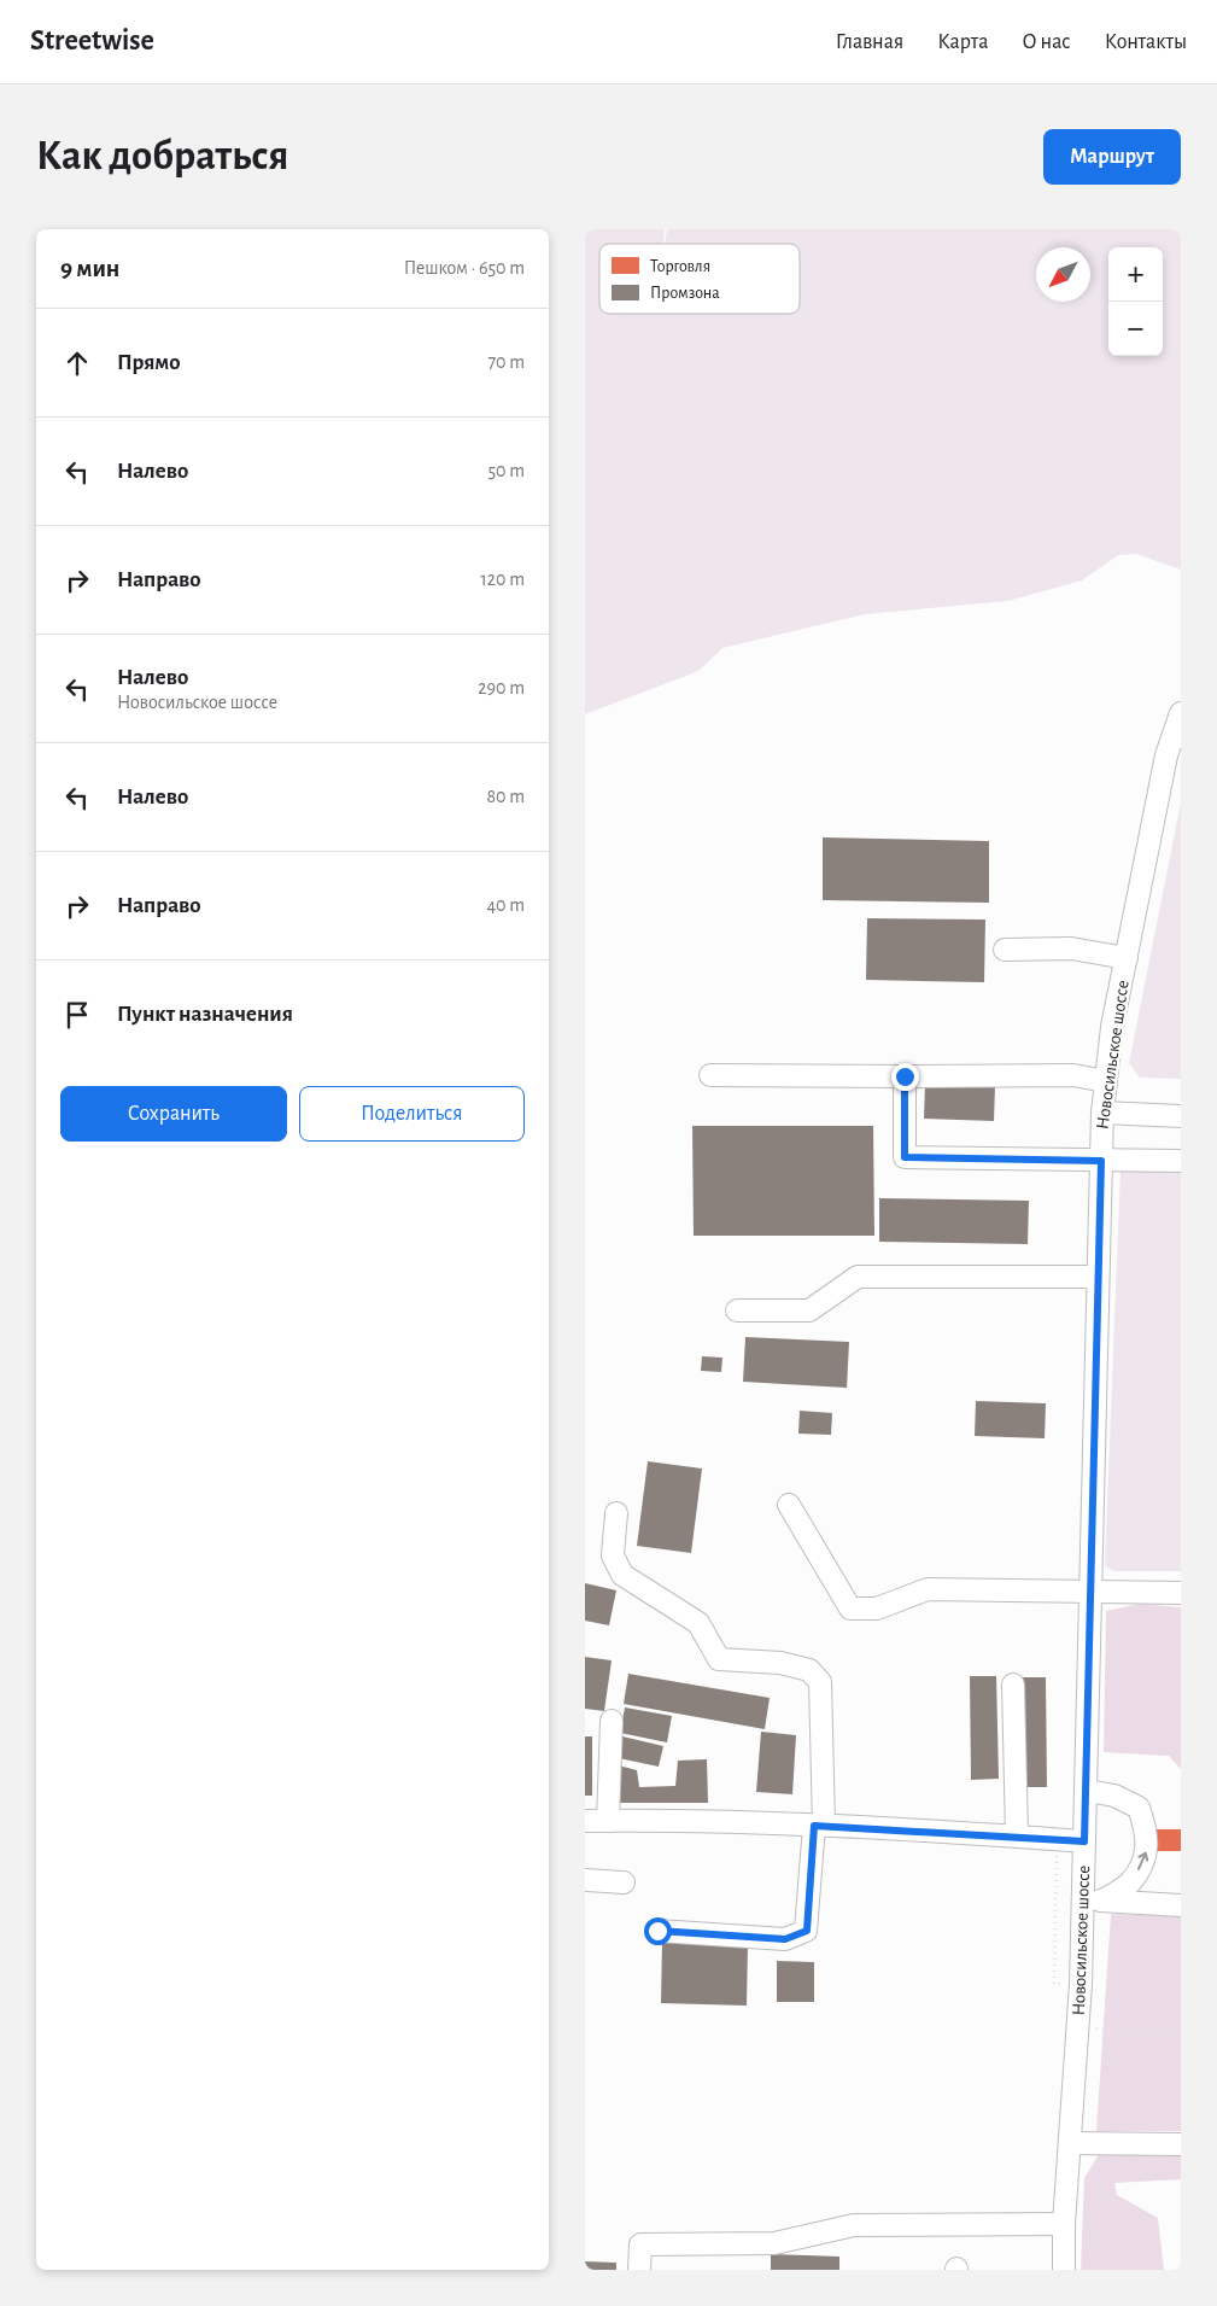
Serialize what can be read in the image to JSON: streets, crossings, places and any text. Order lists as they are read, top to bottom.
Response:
{
  "streets": {
    "street": ["Новосильское шоссе"]
  },
  "legend": ["Торговля", "Промзона"],
  "north": "bottom left",
  "page": {
    "header": "Streetwise",
    "nav": [
      "Главная",
      "Карта",
      "О нас",
      "Контакты"
    ],
    "buttons": [
      "Маршрут",
      ["Сохранить", "Поделиться"]
    ],
    "title": "Как добраться",
    "heading": ["9 мин", "Пешком · 650 m"],
    "map_buttons": ["+", "−"],
    "list": [
      ["Прямо", "70 m"],
      ["Налево", "50 m"],
      ["Направо", "120 m"],
      ["Налево", "Новосильское шоссе", "290 m"],
      ["Налево", "80 m"],
      ["Направо", "40 m"],
      "Пункт назначения"
    ]
  }
}
